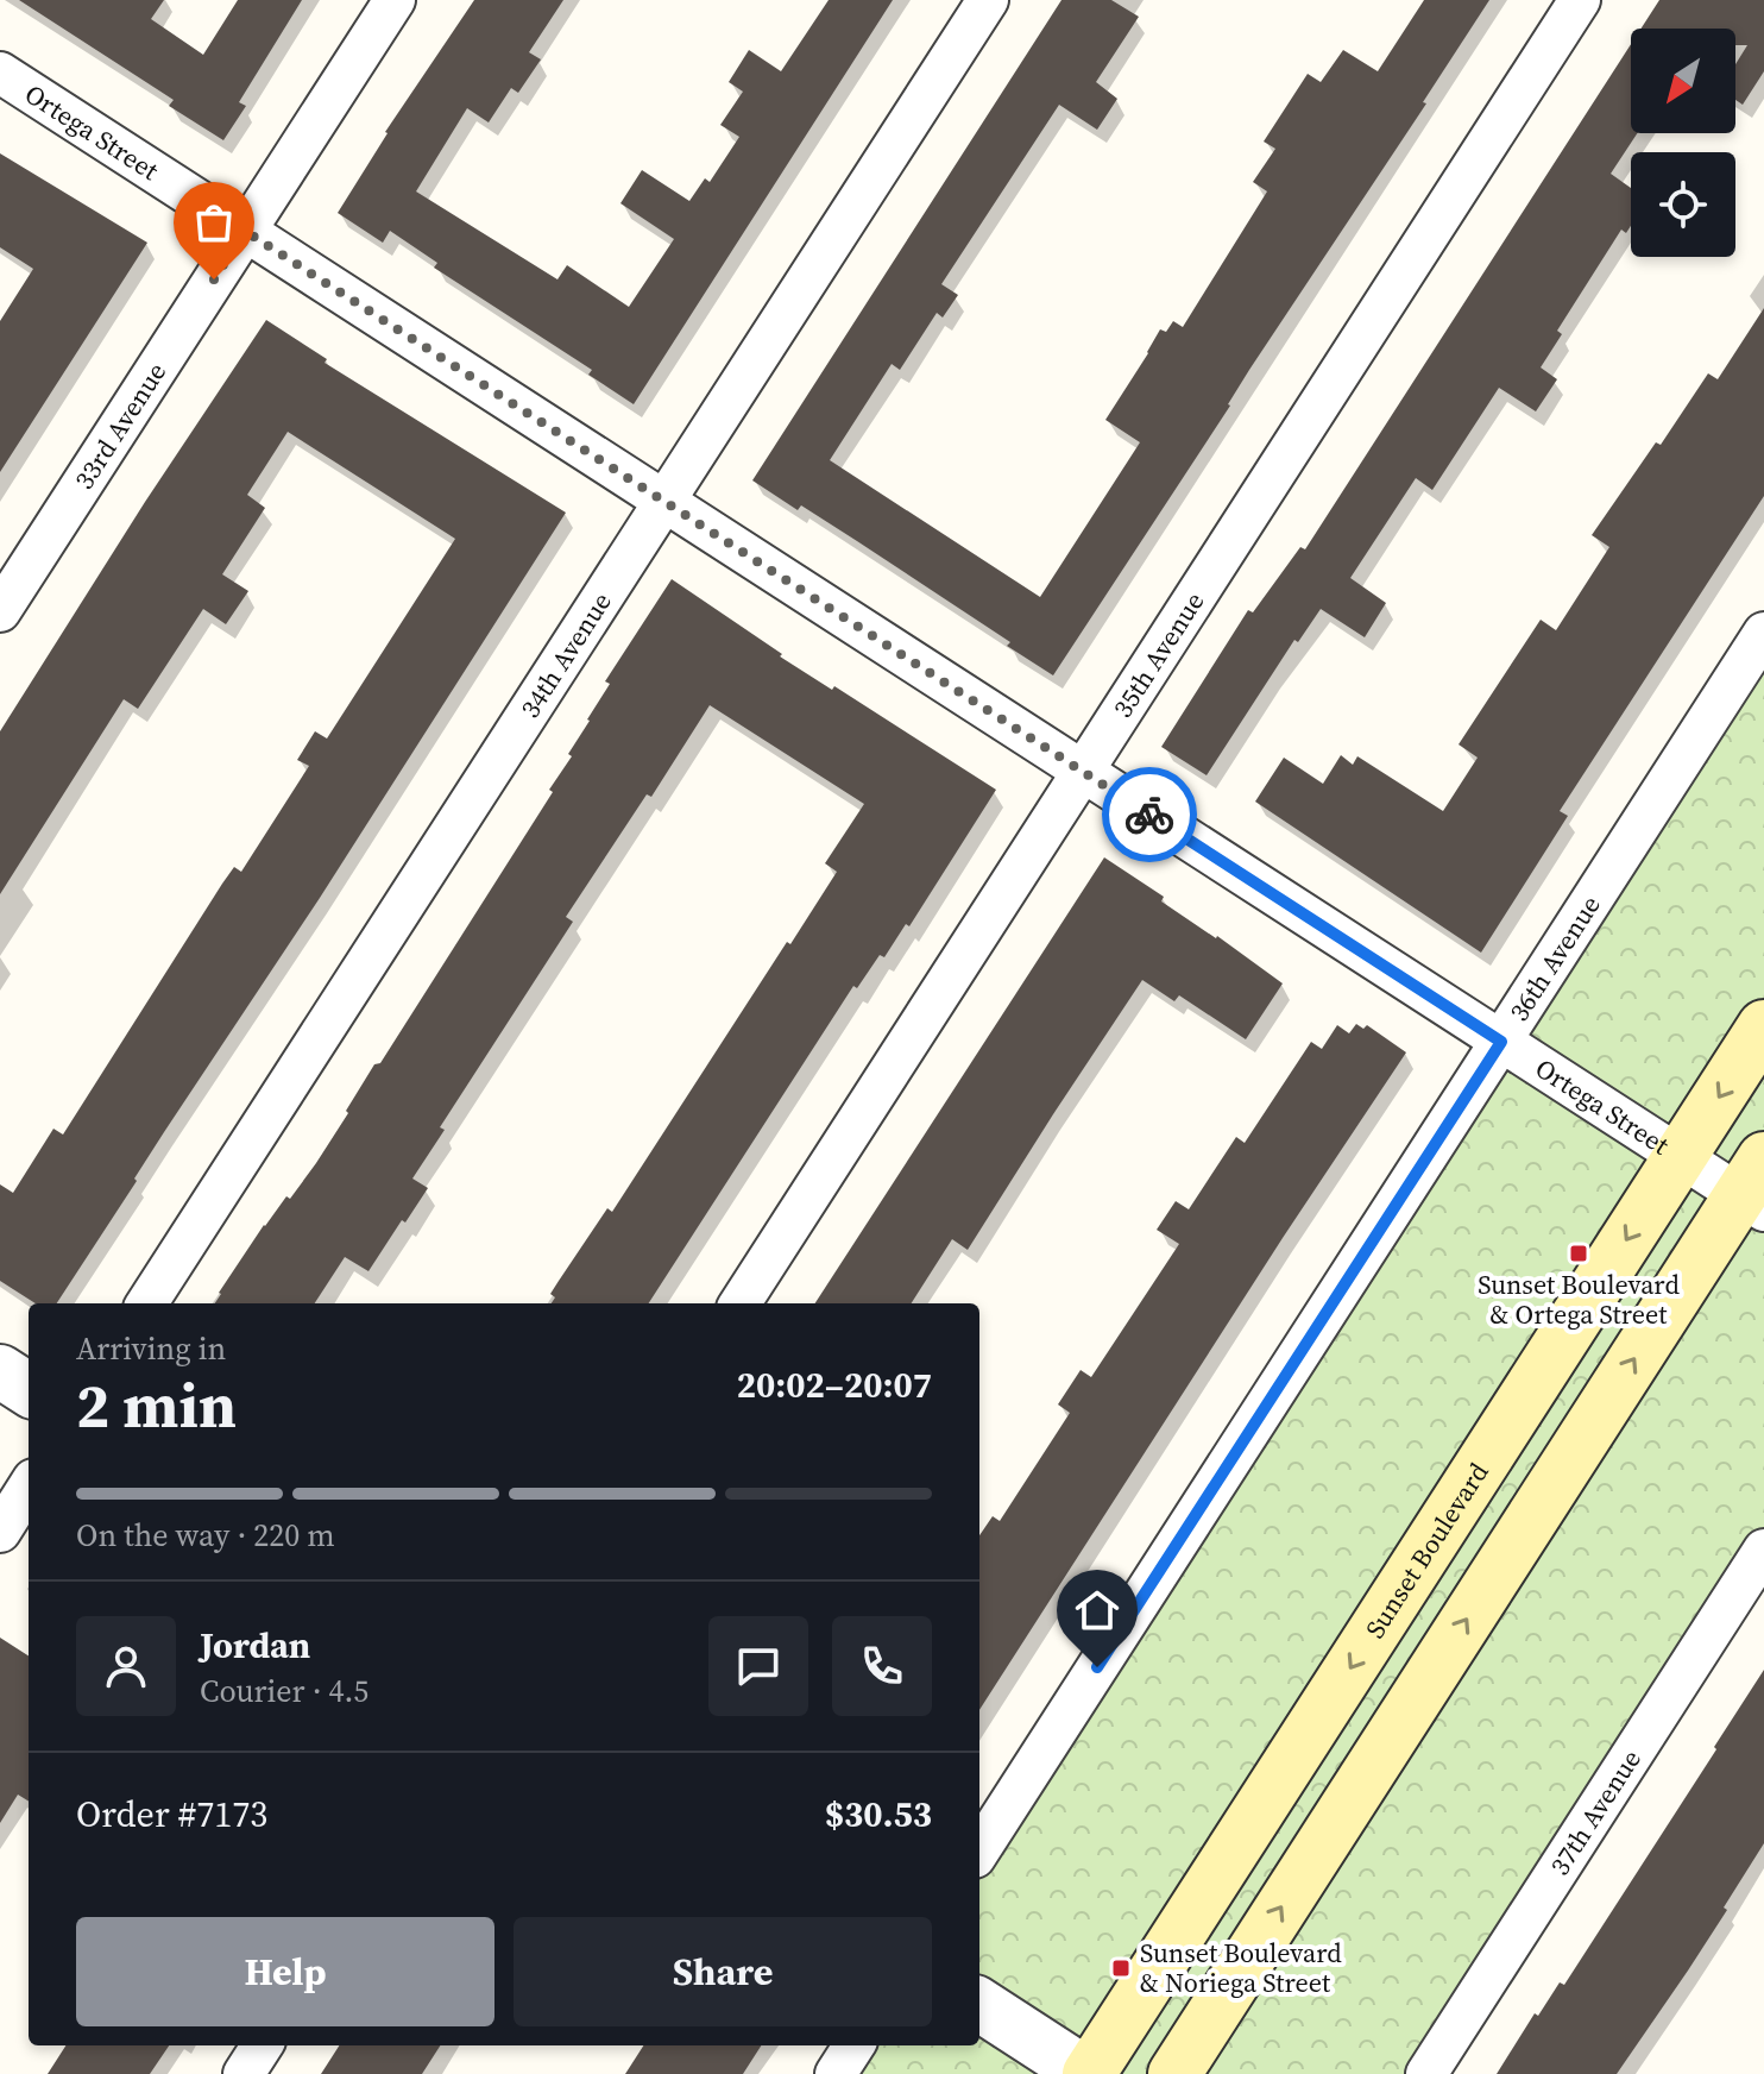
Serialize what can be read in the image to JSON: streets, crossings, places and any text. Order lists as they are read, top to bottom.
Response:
{
  "streets": {
    "main road": ["Sunset Boulevard"],
    "street": [
      "Ortega Street",
      "33rd Avenue",
      "34th Avenue",
      "35th Avenue",
      "36th Avenue",
      "37th Avenue"
    ]
  },
  "crossings": [
    ["Ortega Street", "33rd Avenue"],
    ["Ortega Street", "34th Avenue"],
    ["Ortega Street", "35th Avenue"],
    ["Ortega Street", "36th Avenue"],
    ["Ortega Street", "Sunset Boulevard"]
  ],
  "places": {
    "transit": ["Sunset Boulevard & Ortega Street", "Sunset Boulevard & Noriega Street"]
  },
  "north": "bottom left",
  "page": {
    "heading": ["2 min", "Arriving in", "20:02–20:07"],
    "panel": [
      "Jordan",
      "Courier · 4.5",
      "Order #7173",
      "$30.53"
    ],
    "bar": "On the way · 220 m",
    "buttons": ["Help", "Share"]
  }
}
